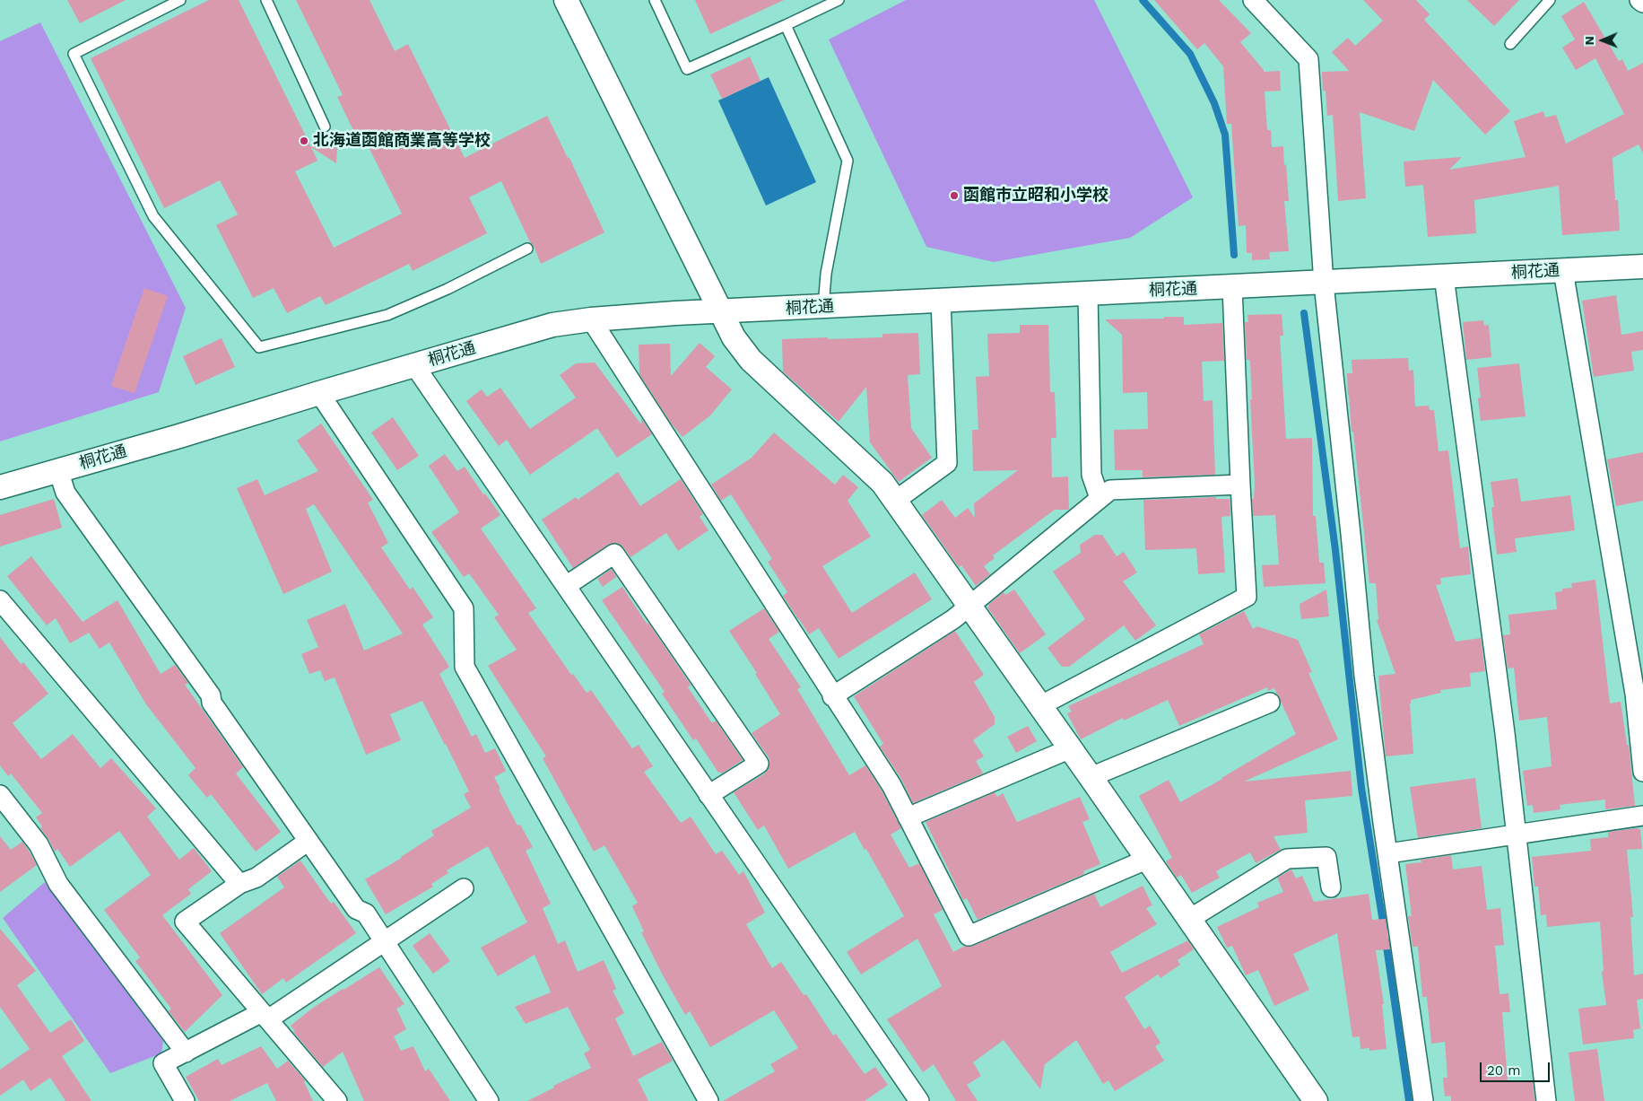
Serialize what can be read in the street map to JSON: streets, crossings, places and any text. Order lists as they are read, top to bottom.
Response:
{
  "streets": {
    "street": ["桐花通"]
  },
  "places": ["北海道函館商業高等学校", "函館市立昭和小学校"],
  "scale_bar": "20 m",
  "north": "left"
}
